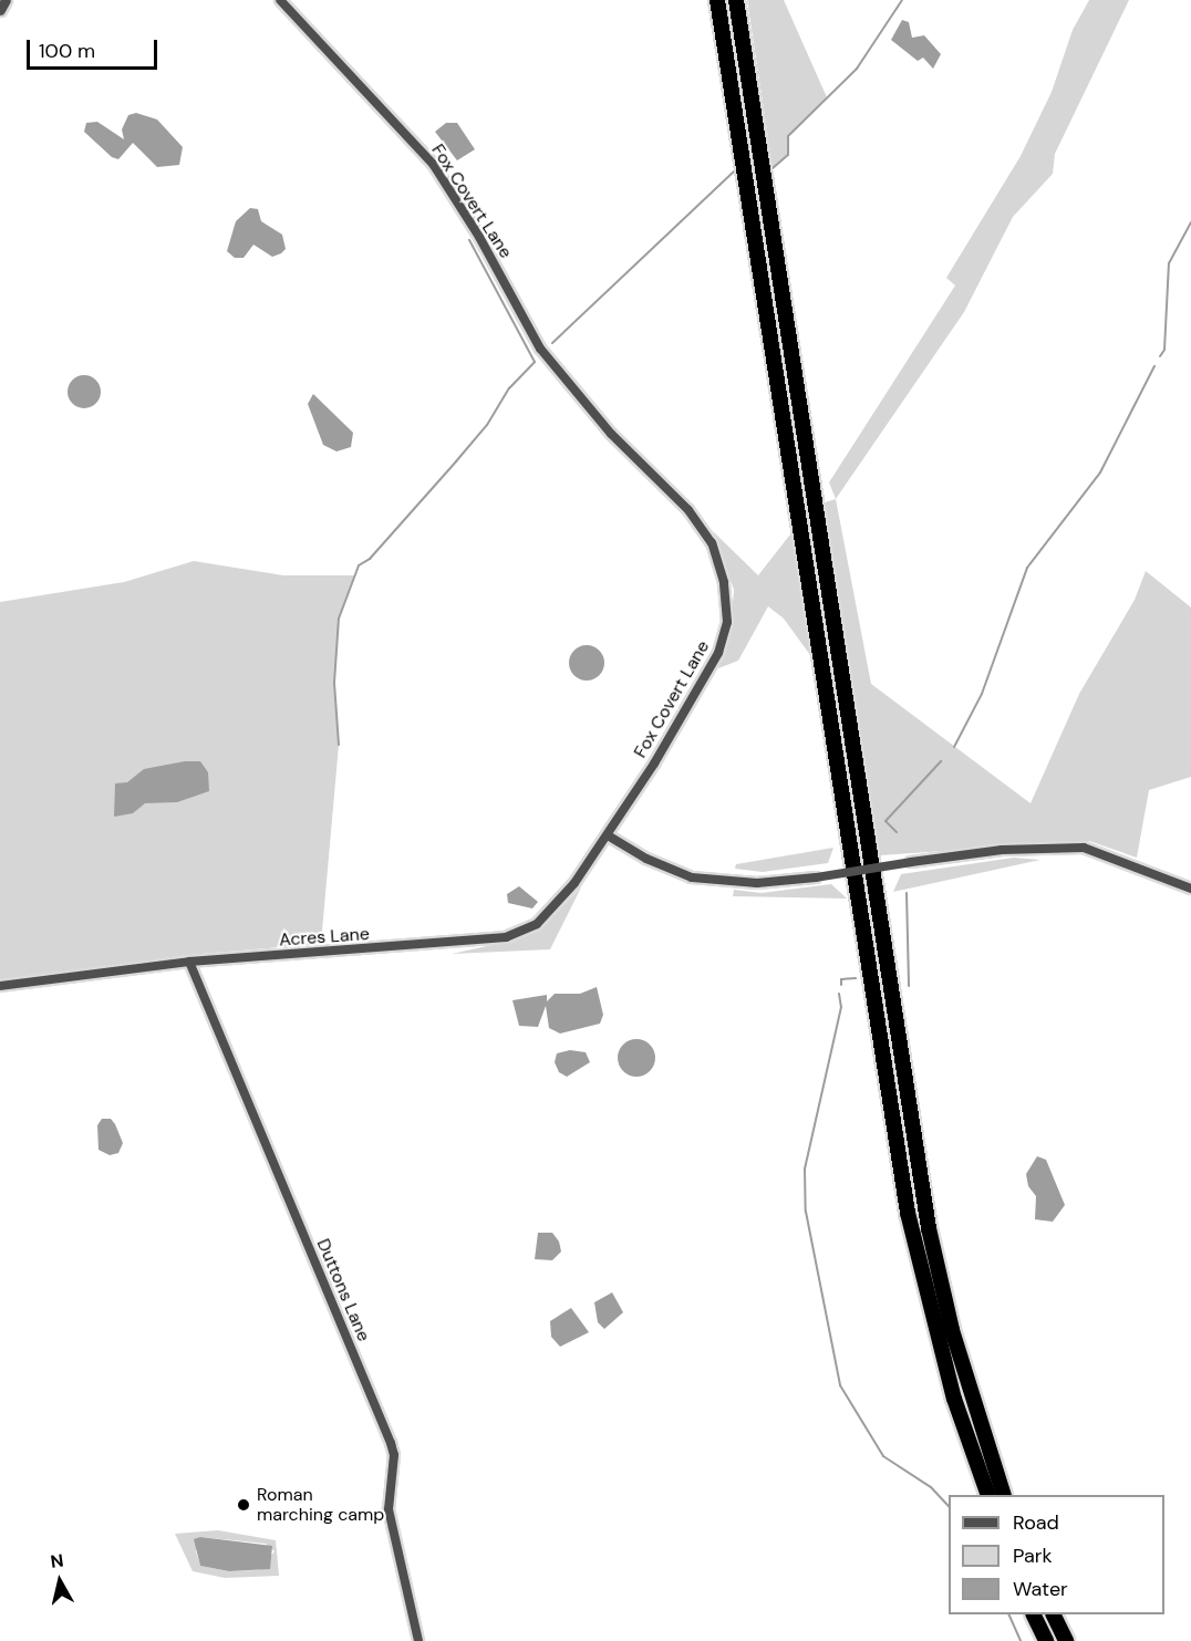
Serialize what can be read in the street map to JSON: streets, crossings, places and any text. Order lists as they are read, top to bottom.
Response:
{
  "streets": {
    "street": ["Fox Covert Lane", "Acres Lane", "Duttons Lane"]
  },
  "crossings": [
    ["Fox Covert Lane", "Acres Lane"],
    ["Acres Lane", "Duttons Lane"]
  ],
  "places": ["Roman marching camp"],
  "legend": ["Road", "Park", "Water"],
  "scale_bar": "100 m",
  "north": "top"
}
